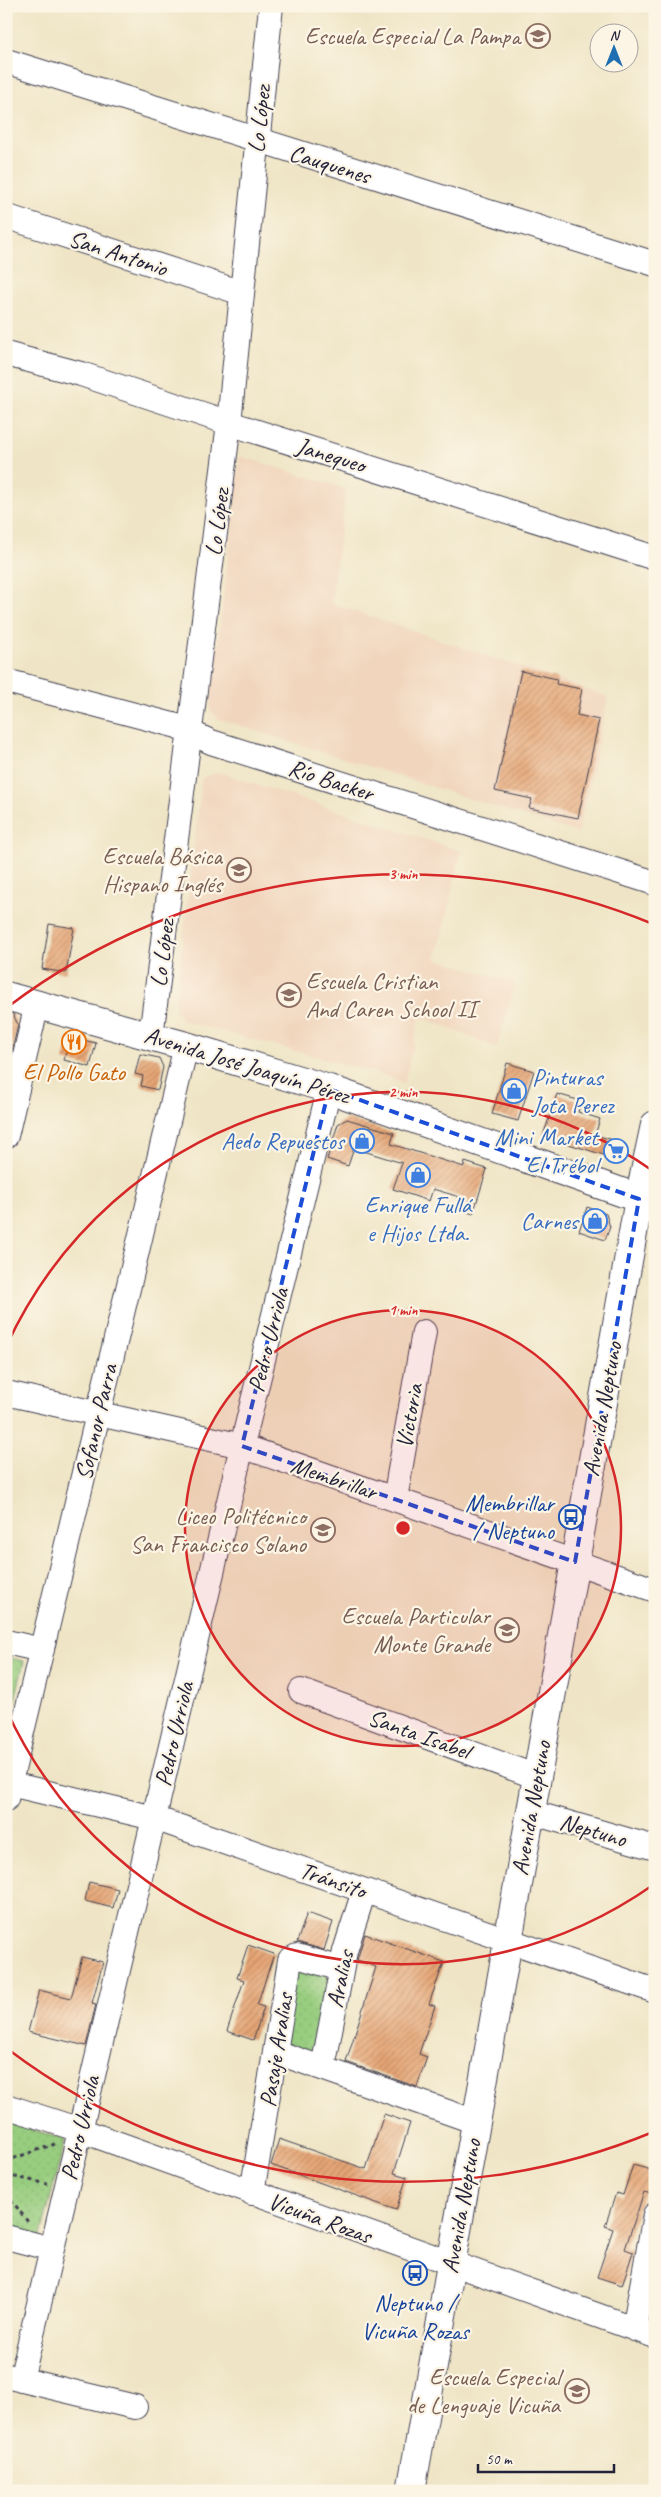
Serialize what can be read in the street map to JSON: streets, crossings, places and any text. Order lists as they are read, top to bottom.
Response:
{
  "streets": {
    "main road": ["Avenida José Joaquín Pérez", "Avenida Neptuno"],
    "street": [
      "Lo López",
      "Cauquenes",
      "San Antonio",
      "Janequeo",
      "Río Backer",
      "Pedro Urriola",
      "Victoria",
      "Sofanor Parra",
      "Membrillar",
      "Santa Isabel",
      "Neptuno",
      "Tránsito",
      "Aralias",
      "Pasaje Aralias",
      "Vicuña Rozas"
    ]
  },
  "crossings": [
    ["Lo López", "Cauquenes"],
    ["Lo López", "San Antonio"],
    ["Lo López", "Janequeo"],
    ["Lo López", "Río Backer"],
    ["Lo López", "Avenida José Joaquín Pérez"],
    ["Avenida José Joaquín Pérez", "Pedro Urriola"],
    ["Avenida José Joaquín Pérez", "Avenida Neptuno"],
    ["Avenida José Joaquín Pérez", "Sofanor Parra"],
    ["Pedro Urriola", "Membrillar"],
    ["Pedro Urriola", "Tránsito"],
    ["Pedro Urriola", "Vicuña Rozas"],
    ["Avenida Neptuno", "Membrillar"],
    ["Avenida Neptuno", "Santa Isabel"],
    ["Avenida Neptuno", "Neptuno"],
    ["Avenida Neptuno", "Tránsito"],
    ["Avenida Neptuno", "Vicuña Rozas"],
    ["Victoria", "Membrillar"],
    ["Sofanor Parra", "Membrillar"],
    ["Sofanor Parra", "Tránsito"],
    ["Tránsito", "Aralias"],
    ["Aralias", "Pasaje Aralias"],
    ["Pasaje Aralias", "Vicuña Rozas"]
  ],
  "places": {
    "school or university": [
      "Escuela Especial La Pampa",
      "Escuela Básica Hispano Inglés",
      "Escuela Cristian And Caren School II",
      "Liceo Politécnico San Francisco Solano",
      "Escuela Particular Monte Grande",
      "Escuela Especial de Lenguaje Vicuña"
    ],
    "restaurant": ["El Pollo Gato"],
    "shop": [
      "Pinturas Jota Perez",
      "Aedo Repuestos",
      "Enrique Fullá e Hijos Ltda.",
      "Carnes"
    ],
    "supermarket": ["Mini Market El Trébol"],
    "bus stop": ["Membrillar / Neptuno", "Neptuno / Vicuña Rozas"]
  },
  "scale_bar": "50 m",
  "north": "top",
  "rings": ["3 min", "2 min", "1 min"]
}
